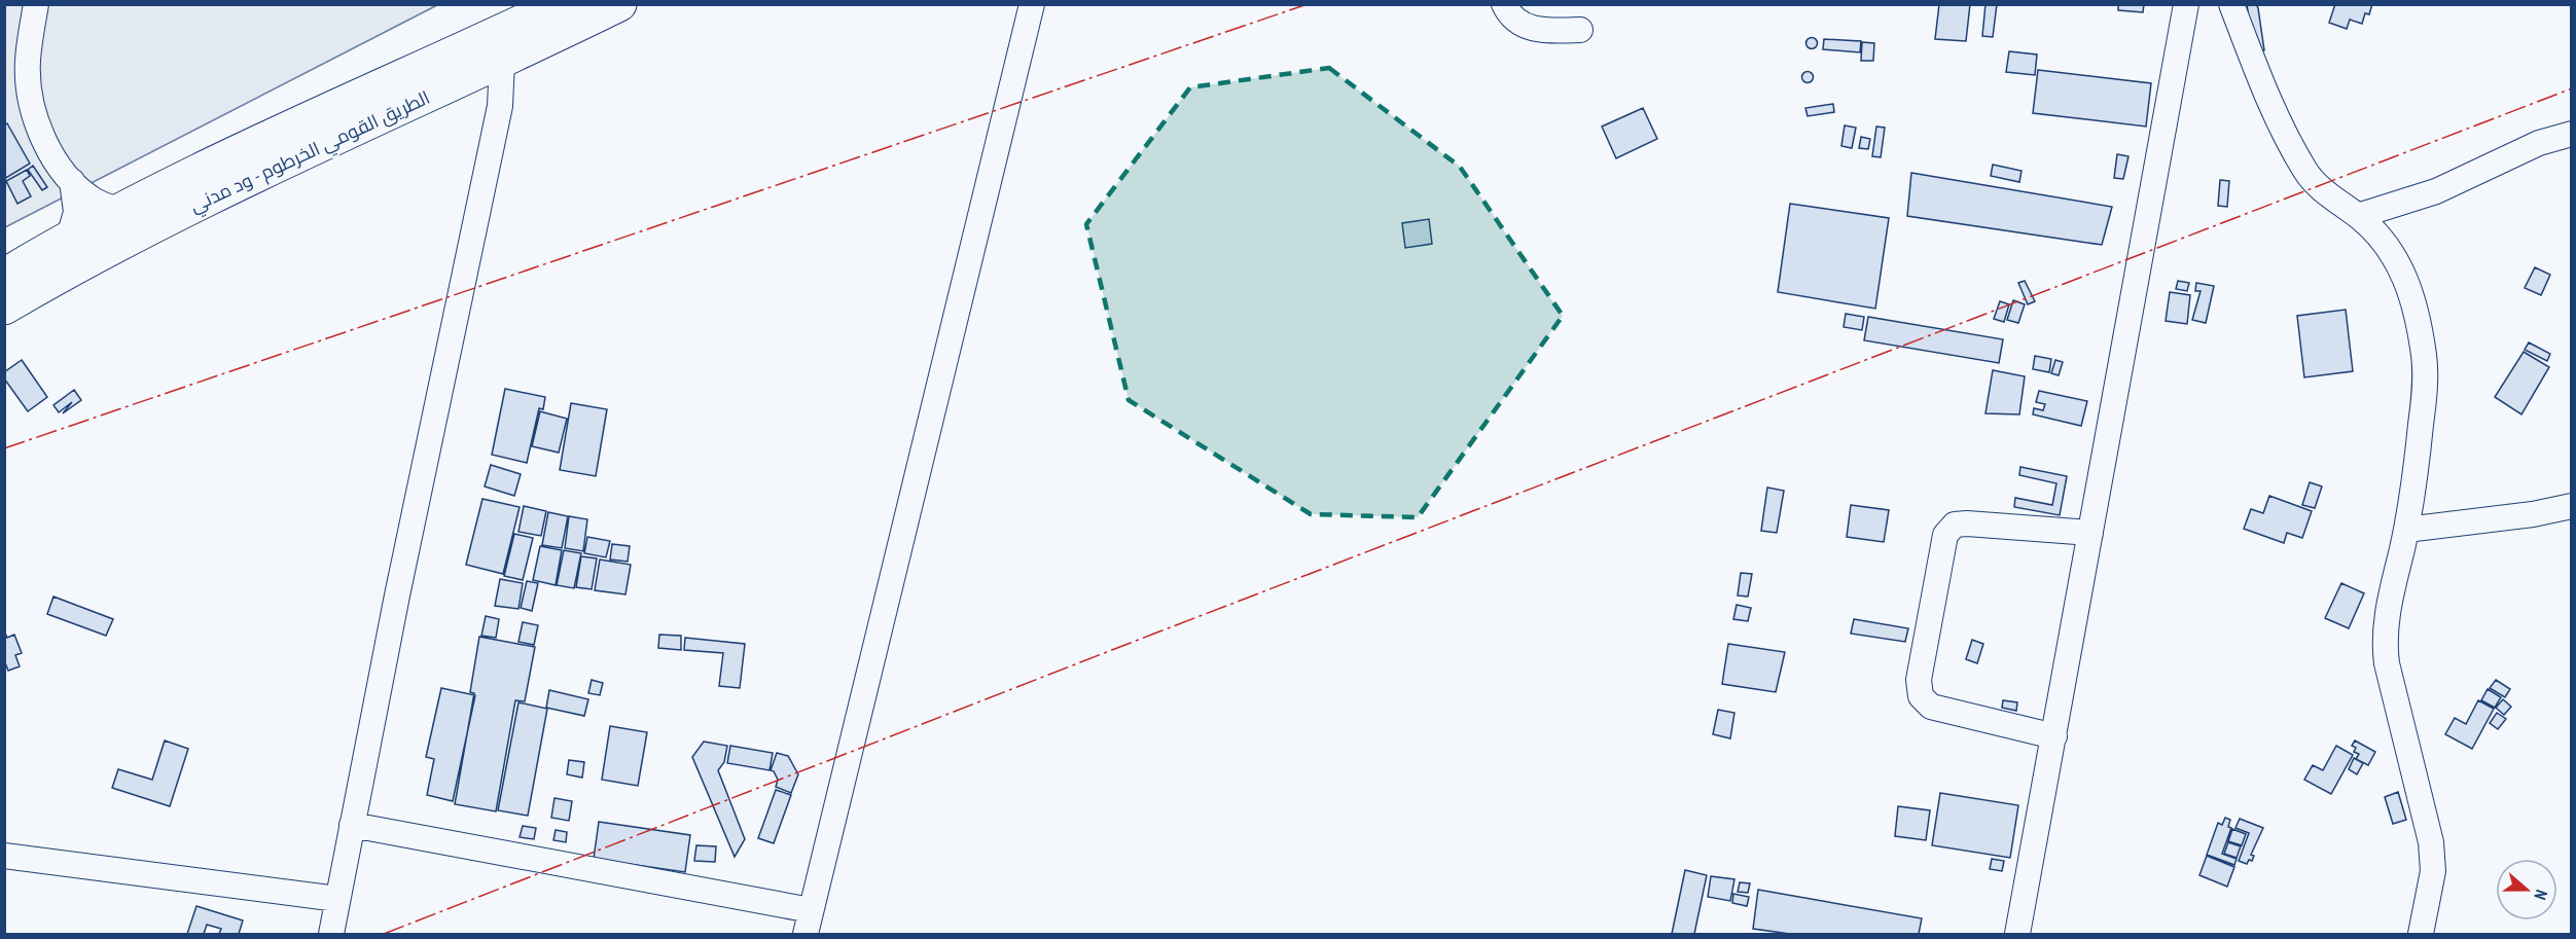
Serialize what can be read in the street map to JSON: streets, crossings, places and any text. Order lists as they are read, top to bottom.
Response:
{
  "streets": {
    "highway": ["الطريق القومي الخرطوم - ود مدني"]
  },
  "north": "right"
}
